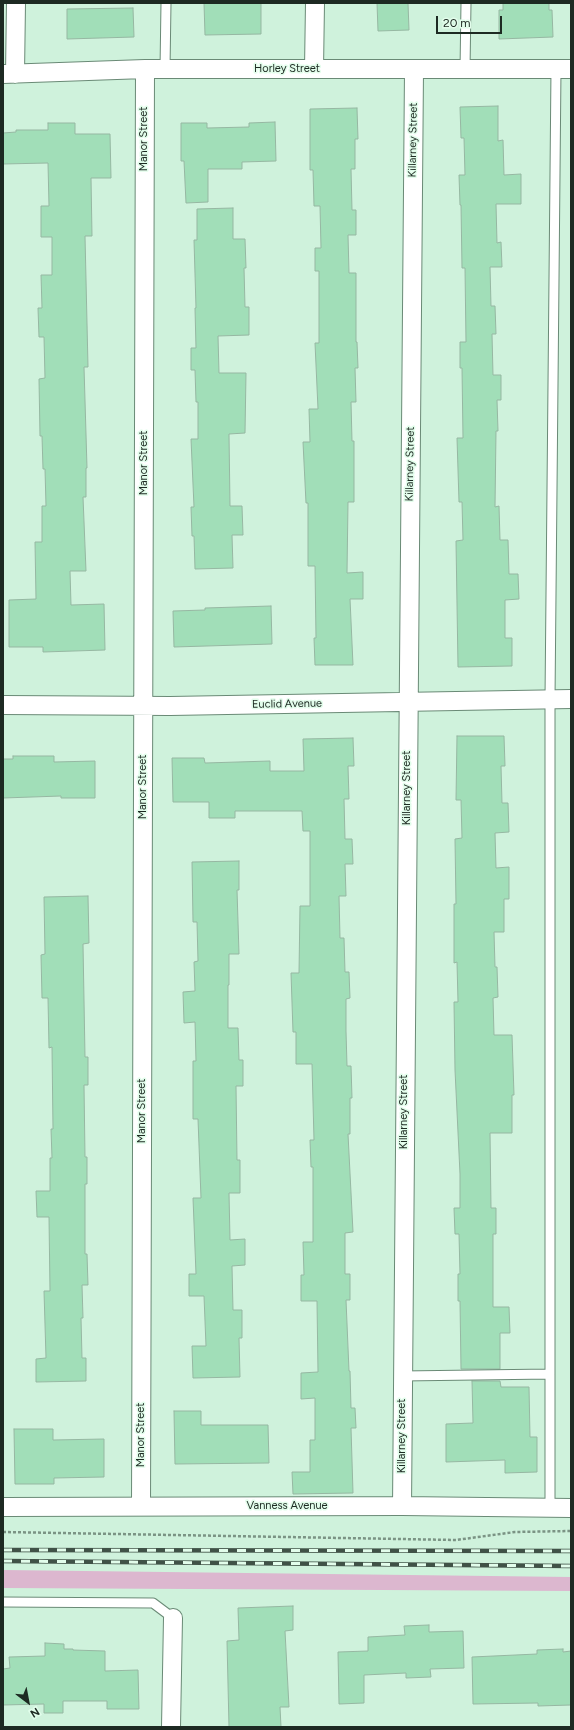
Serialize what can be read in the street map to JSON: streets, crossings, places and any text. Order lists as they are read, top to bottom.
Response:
{
  "streets": {
    "street": [
      "Horley Street",
      "Manor Street",
      "Killarney Street",
      "Euclid Avenue",
      "Vanness Avenue"
    ]
  },
  "crossings": [
    ["Horley Street", "Manor Street"],
    ["Horley Street", "Killarney Street"],
    ["Manor Street", "Euclid Avenue"],
    ["Manor Street", "Vanness Avenue"],
    ["Killarney Street", "Euclid Avenue"],
    ["Killarney Street", "Vanness Avenue"]
  ],
  "scale_bar": "20 m",
  "north": "bottom right"
}
